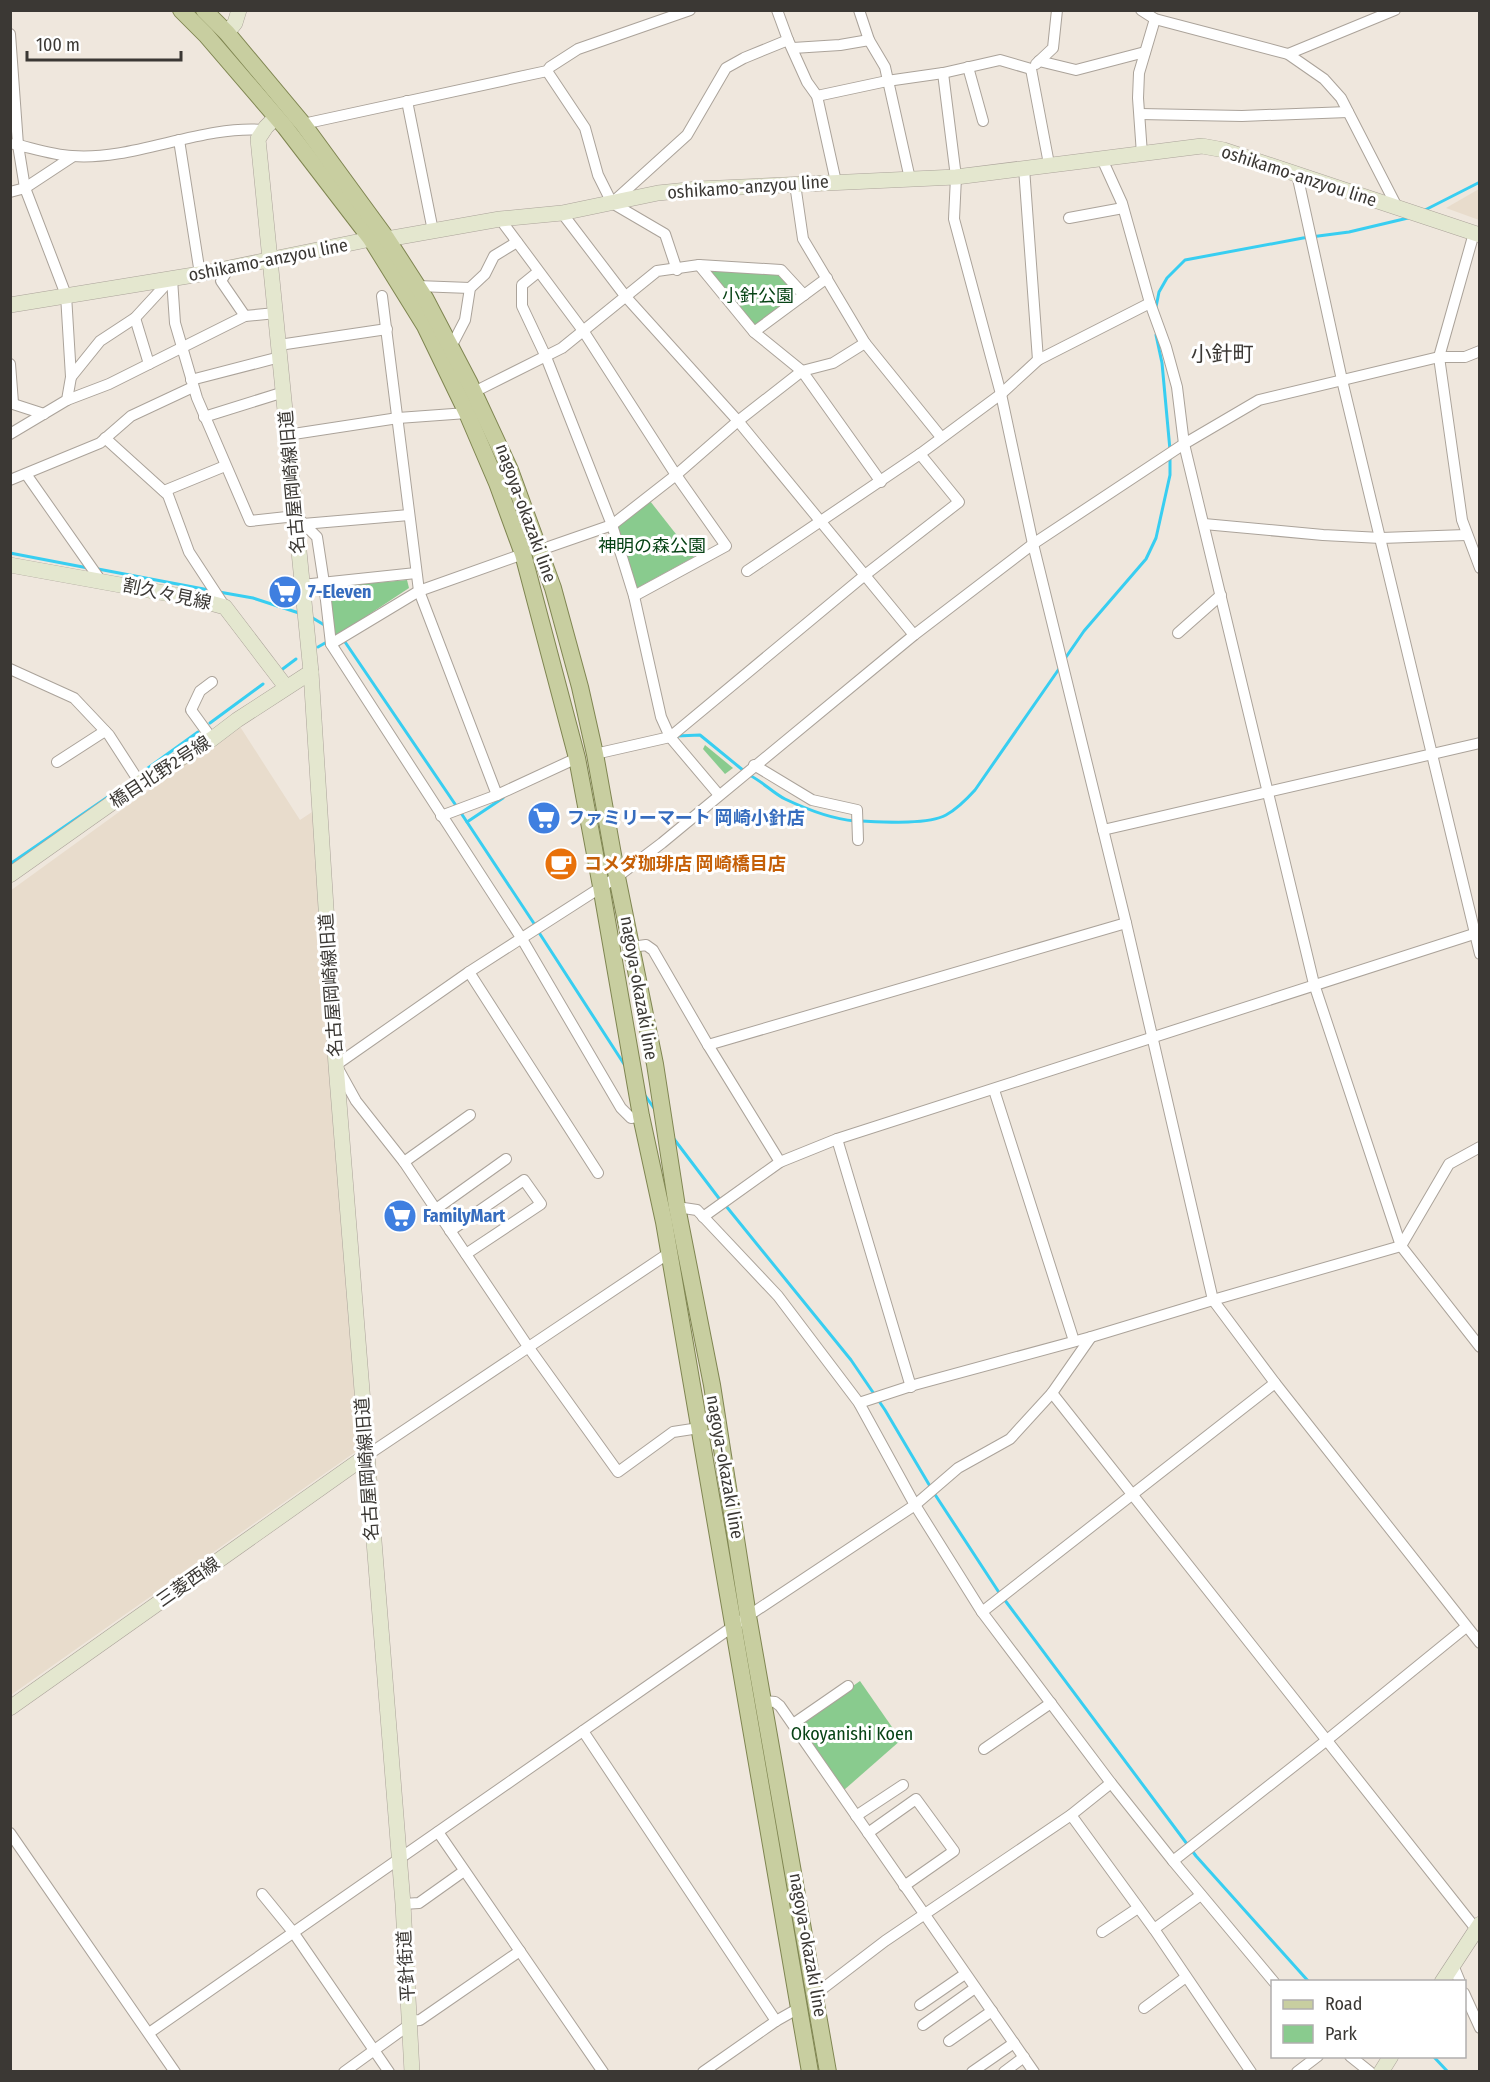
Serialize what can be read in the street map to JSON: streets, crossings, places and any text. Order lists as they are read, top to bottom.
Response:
{
  "streets": {
    "main road": ["nagoya-okazaki line"],
    "street": [
      "oshikamo-anzyou line",
      "名古屋岡崎線旧道",
      "割久々見線",
      "橋目北野2号線",
      "三菱西線",
      "平針街道"
    ]
  },
  "crossings": [
    ["oshikamo-anzyou line", "名古屋岡崎線旧道"],
    ["oshikamo-anzyou line", "nagoya-okazaki line"],
    ["名古屋岡崎線旧道", "橋目北野2号線"],
    ["名古屋岡崎線旧道", "三菱西線"],
    ["名古屋岡崎線旧道", "平針街道"],
    ["割久々見線", "橋目北野2号線"]
  ],
  "districts": ["小針町"],
  "parks": ["小針公園", "神明の森公園", "Okoyanishi Koen"],
  "places": {
    "supermarket": ["7-Eleven", "ファミリーマート 岡崎小針店", "FamilyMart"],
    "cafe": ["コメダ珈琲店 岡崎橋目店"]
  },
  "legend": ["Road", "Park"],
  "scale_bar": "100 m"
}
